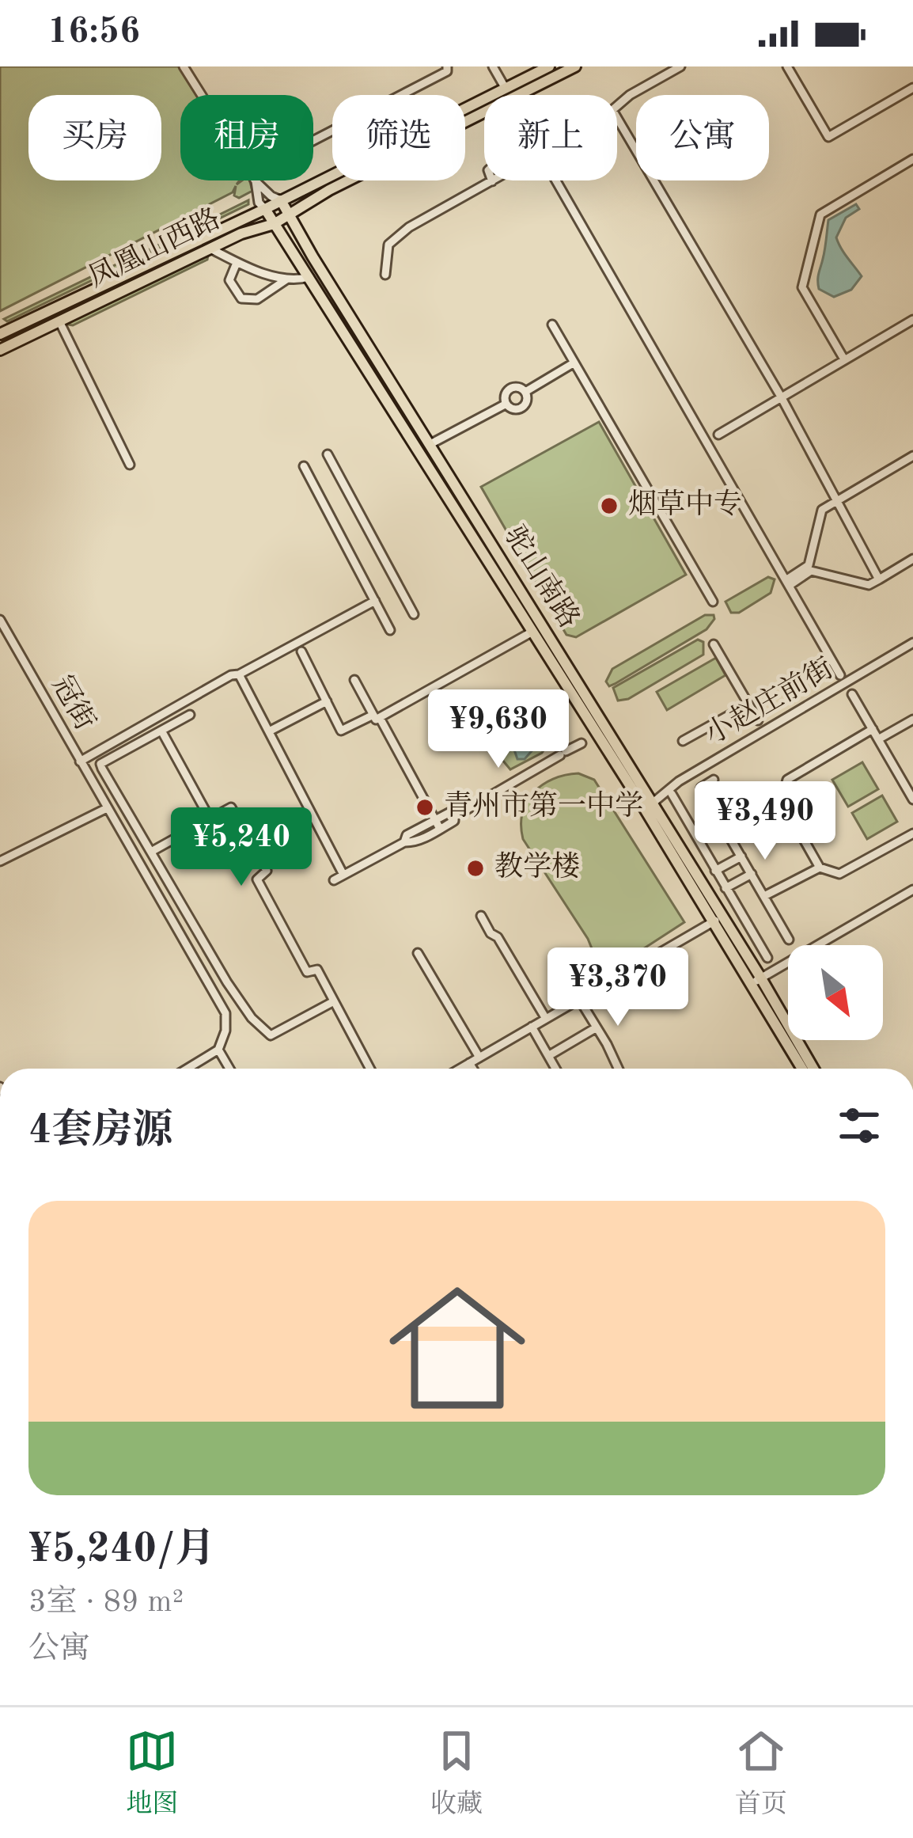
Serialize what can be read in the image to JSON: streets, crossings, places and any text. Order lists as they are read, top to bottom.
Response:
{
  "streets": {
    "main road": ["凤凰山西路", "驼山南路"],
    "street": ["小赵庄前街", "冠街"]
  },
  "crossings": [
    ["凤凰山西路", "驼山南路"],
    ["驼山南路", "小赵庄前街"]
  ],
  "places": ["烟草中专", "青州市第一中学", "教学楼"],
  "north": "bottom right",
  "page": {
    "status": "16:56",
    "chip": [
      "买房",
      "租房",
      "筛选",
      "新上",
      "公寓"
    ],
    "price": [
      "¥9,630",
      "¥3,490",
      "¥5,240",
      "¥3,370"
    ],
    "heading": "4套房源",
    "list": [
      {
        "name": "¥5,240/月",
        "note": "3室 · 89 m² · 公寓"
      }
    ],
    "tabs": ["地图", "收藏", "首页"]
  }
}
